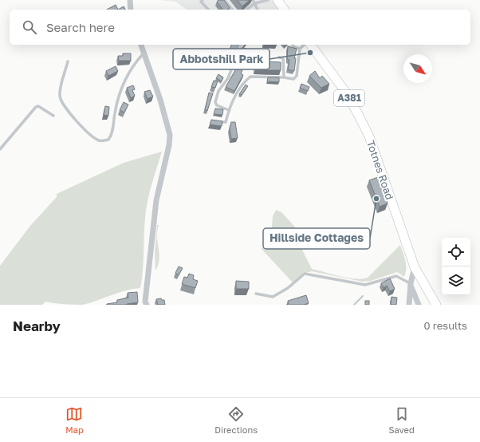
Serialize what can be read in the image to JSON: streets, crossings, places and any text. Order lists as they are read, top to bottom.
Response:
{
  "streets": {
    "main road": ["A381", "Totnes Road"]
  },
  "places": ["Abbotshill Park", "Hillside Cottages"],
  "north": "bottom right",
  "page": {
    "search": "Search here",
    "heading": ["Nearby", "0 results"],
    "nav": ["Map", "Directions", "Saved"]
  }
}
